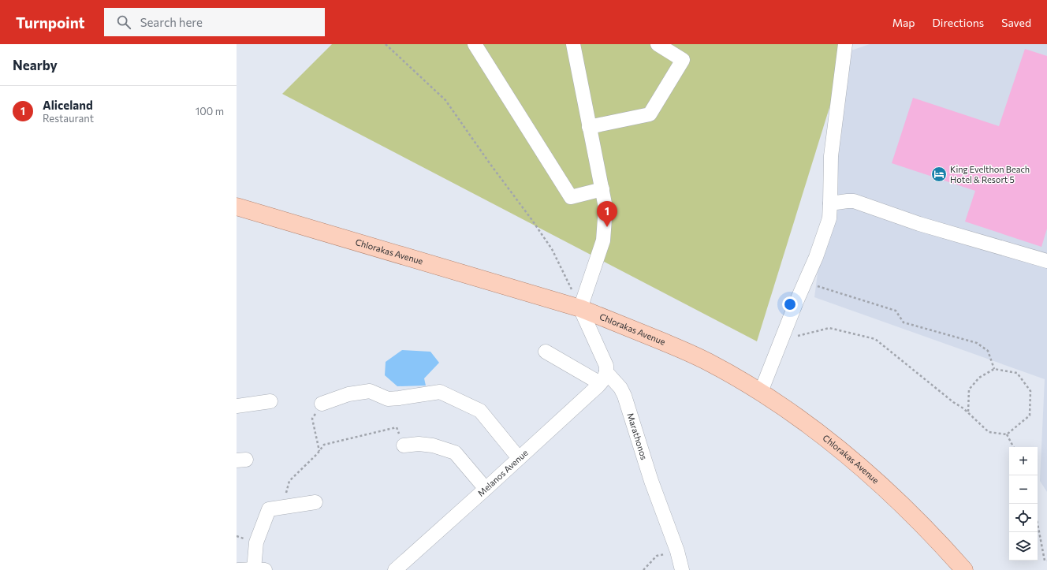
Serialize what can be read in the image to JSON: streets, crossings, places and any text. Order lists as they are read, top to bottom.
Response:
{
  "streets": {
    "main road": ["Chlorakas Avenue"],
    "street": ["Marathonos", "Melanos Avenue"]
  },
  "crossings": [
    ["Chlorakas Avenue", "Marathonos"],
    ["Marathonos", "Melanos Avenue"]
  ],
  "places": {
    "hotel": ["King Evelthon Beach Hotel & Resort 5"]
  },
  "page": {
    "header": "Turnpoint",
    "search": "Search here",
    "nav": ["Map", "Directions", "Saved"],
    "heading": "Nearby",
    "list": [
      {
        "mark": "1",
        "name": "Aliceland",
        "note": "Restaurant",
        "value": "100 m"
      }
    ],
    "pins": "1",
    "map_buttons": ["+", "−"]
  }
}
